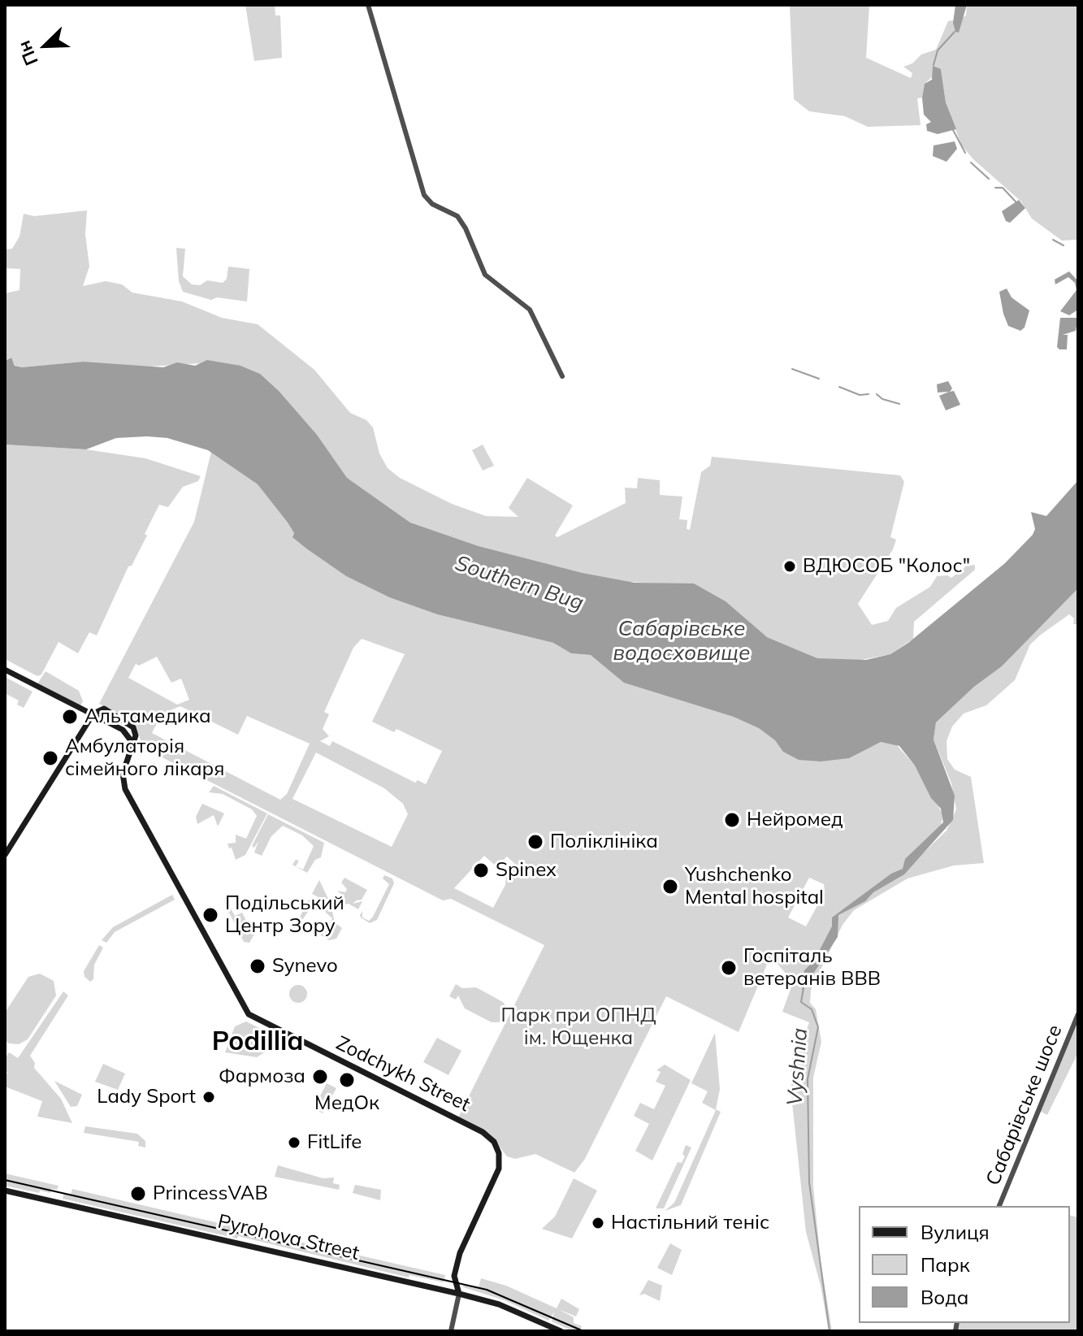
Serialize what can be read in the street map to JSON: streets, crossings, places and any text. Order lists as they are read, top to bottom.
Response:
{
  "streets": {
    "main road": ["Zodchykh Street", "Pyrohova Street"],
    "street": ["Сабарівське шосе"]
  },
  "crossings": [
    ["Zodchykh Street", "Pyrohova Street"]
  ],
  "districts": ["Podillia"],
  "water": ["Southern Bug", "Сабарівське водосховище", "Vyshnia"],
  "parks": ["Парк при ОПНД ім. Ющенка"],
  "places": [
    "ВДЮСОБ \"Колос\"",
    "Альтамедика",
    "Амбулаторія сімейного лікаря",
    "Нейромед",
    "Поліклініка",
    "Spinex",
    "Yushchenko Mental hospital",
    "Подільський Центр Зору",
    "Synevo",
    "Госпіталь ветеранів ВВВ",
    "Фармоза",
    "МедОк",
    "Lady Sport",
    "FitLife",
    "PrincessVAB",
    "Настільний теніс"
  ],
  "legend": ["Вулиця", "Парк", "Вода"],
  "north": "bottom left"
}
